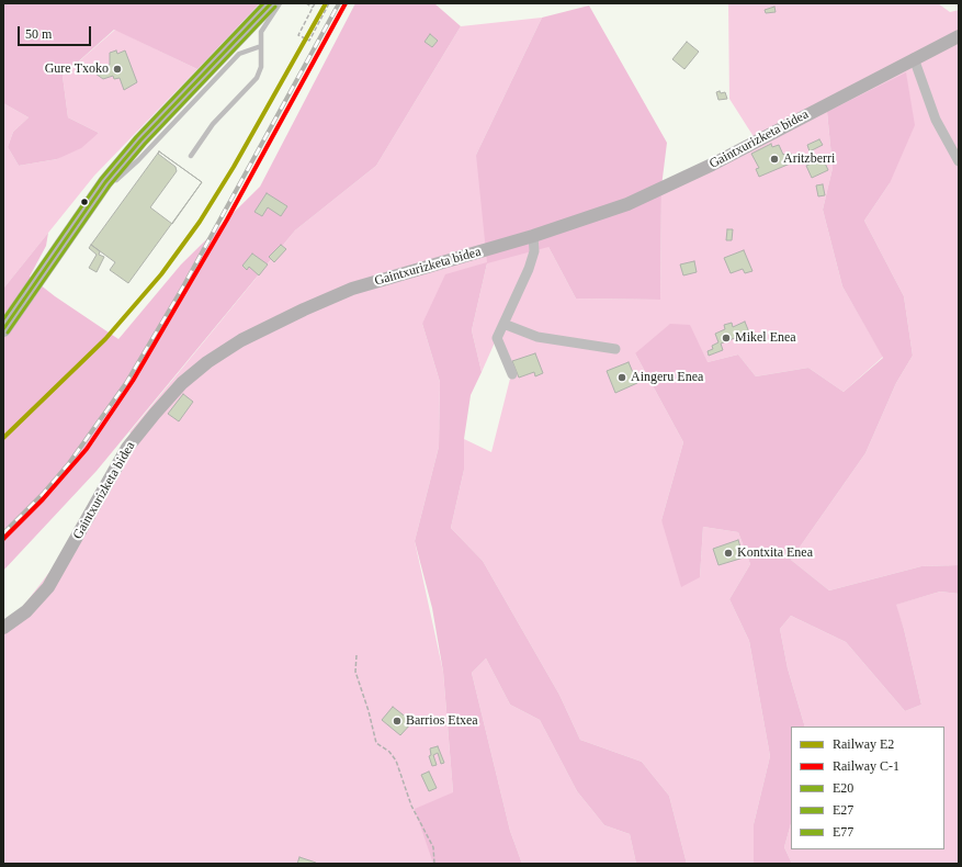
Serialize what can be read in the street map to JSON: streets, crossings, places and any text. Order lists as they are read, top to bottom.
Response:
{
  "streets": {
    "main road": ["Gaintxurizketa bidea"]
  },
  "places": [
    "Gure Txoko",
    "Aritzberri",
    "Mikel Enea",
    "Aingeru Enea",
    "Kontxita Enea",
    "Barrios Etxea"
  ],
  "lines": [
    "rail line E2",
    "rail line C-1",
    "transit line E20",
    "transit line E77",
    "transit line E27"
  ],
  "legend": [
    "Railway E2",
    "Railway C-1",
    "E20",
    "E27",
    "E77"
  ],
  "scale_bar": "50 m"
}
